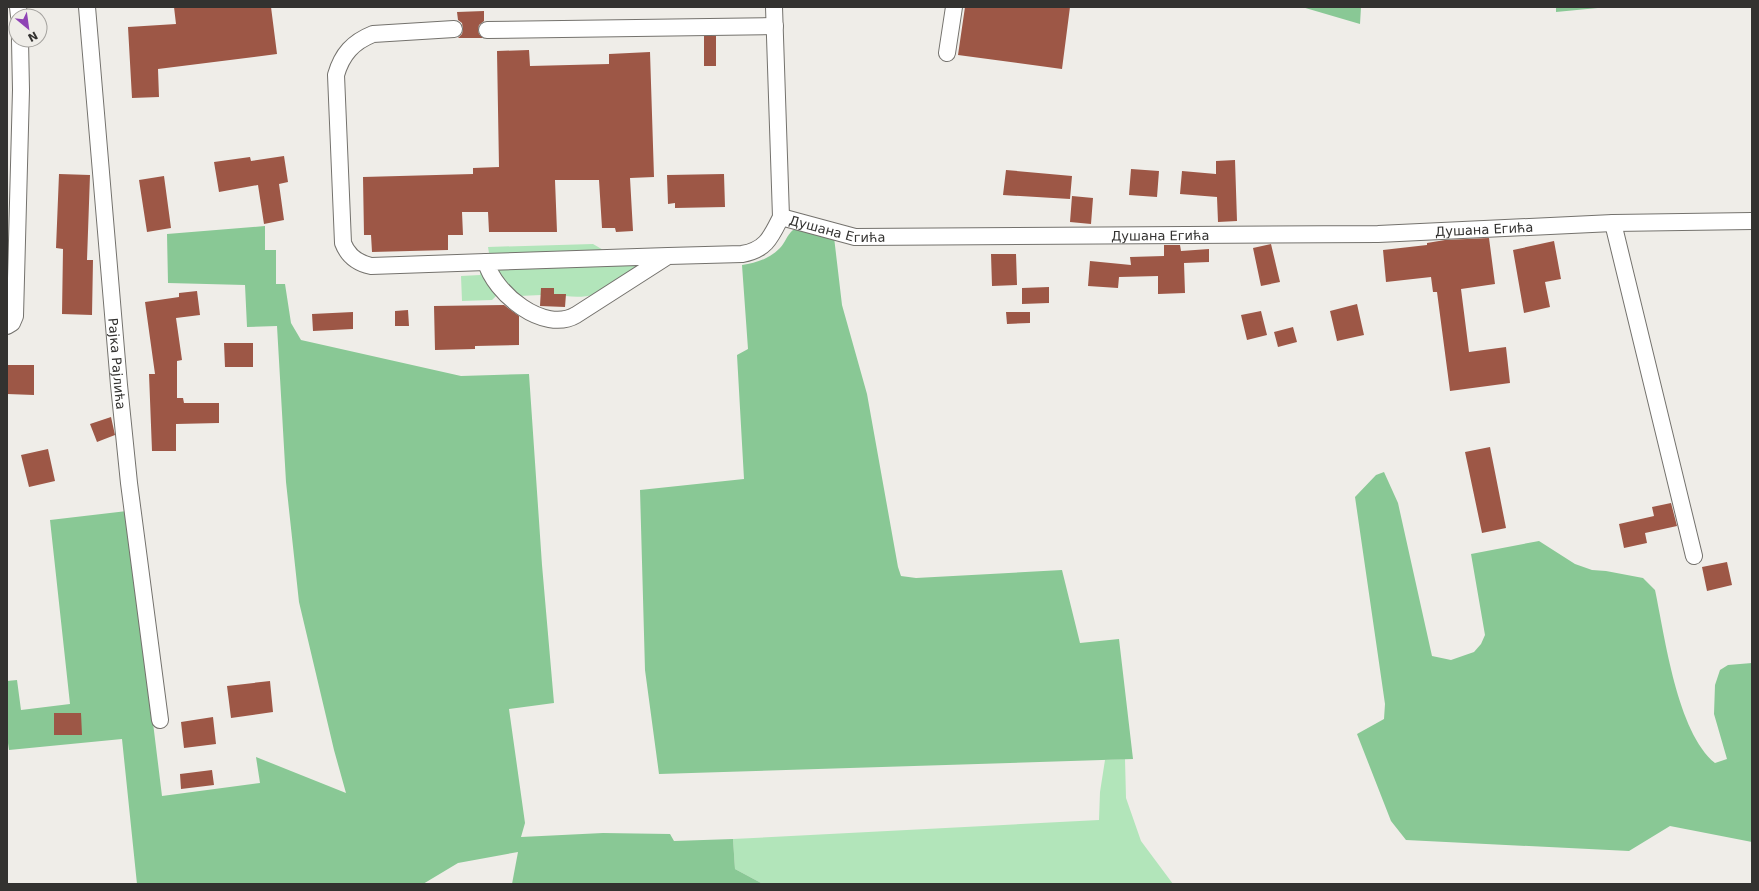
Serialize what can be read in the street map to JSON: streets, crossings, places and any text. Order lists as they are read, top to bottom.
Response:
{
  "streets": {
    "street": ["Душана Егића", "Рајка Рајлића"]
  },
  "north": "bottom right"
}
